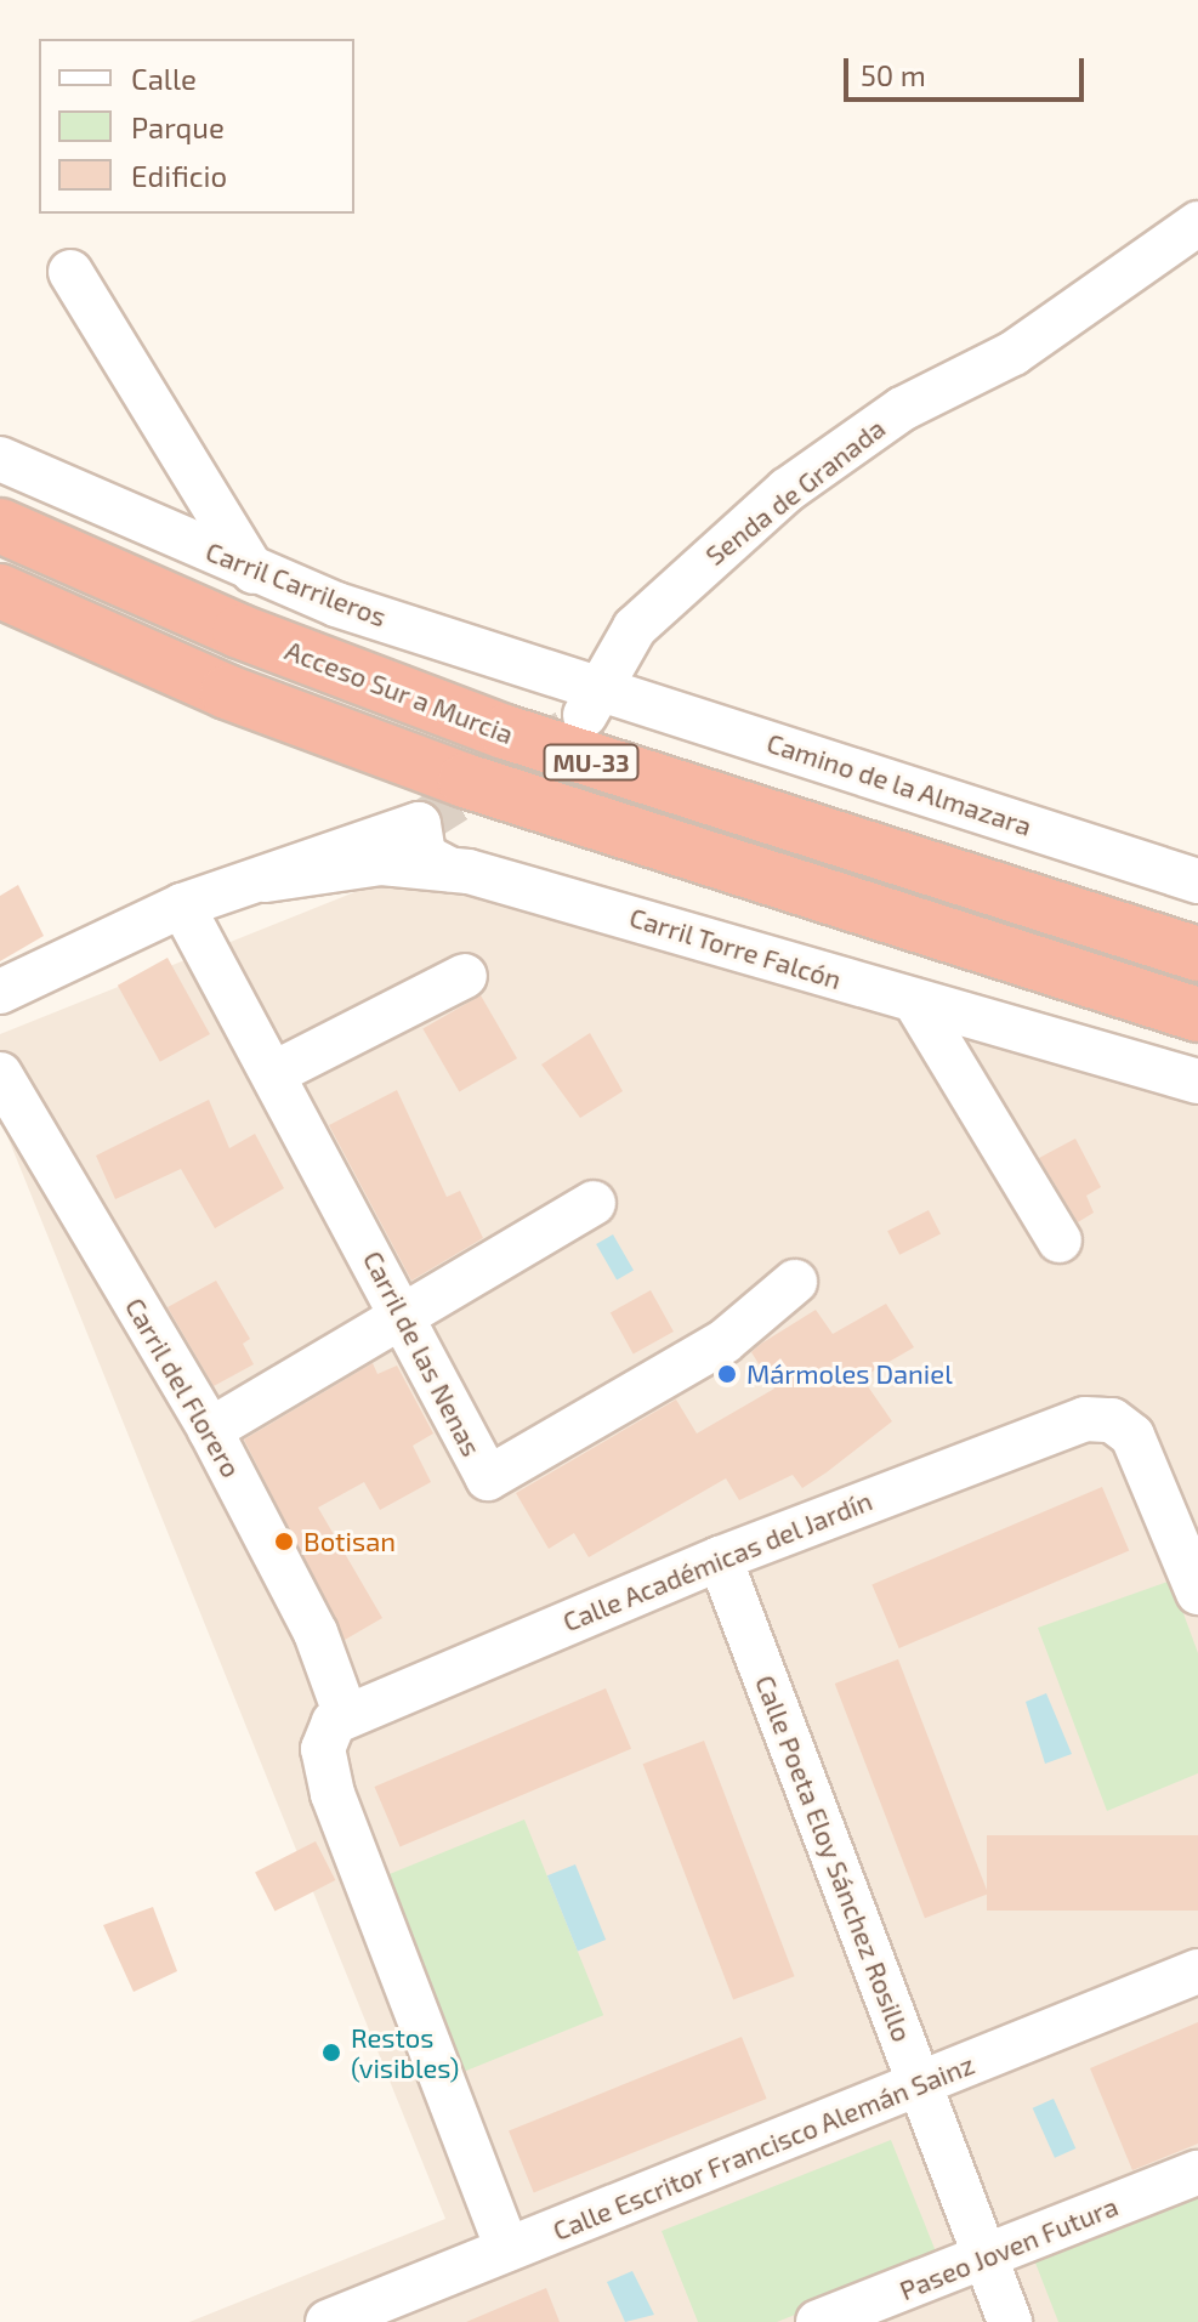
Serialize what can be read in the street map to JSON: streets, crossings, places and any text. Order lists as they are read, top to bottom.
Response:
{
  "streets": {
    "highway": ["Acceso Sur a Murcia", "MU-33"],
    "street": [
      "Senda de Granada",
      "Carril Carrileros",
      "Camino de la Almazara",
      "Carril Torre Falcón",
      "Carril de las Nenas",
      "Carril del Florero",
      "Calle Académicas del Jardín",
      "Calle Poeta Eloy Sánchez Rosillo",
      "Calle Escritor Francisco Alemán Sainz",
      "Paseo Joven Futura"
    ]
  },
  "crossings": [
    ["Senda de Granada", "Carril Carrileros"],
    ["Senda de Granada", "Camino de la Almazara"],
    ["Carril Carrileros", "Camino de la Almazara"],
    ["Carril del Florero", "Calle Académicas del Jardín"],
    ["Carril del Florero", "Calle Escritor Francisco Alemán Sainz"],
    ["Calle Académicas del Jardín", "Calle Poeta Eloy Sánchez Rosillo"],
    ["Calle Poeta Eloy Sánchez Rosillo", "Calle Escritor Francisco Alemán Sainz"],
    ["Calle Poeta Eloy Sánchez Rosillo", "Paseo Joven Futura"]
  ],
  "places": ["Mármoles Daniel", "Botisan", "Restos (visibles)"],
  "legend": ["Calle", "Parque", "Edificio"],
  "scale_bar": "50 m"
}
